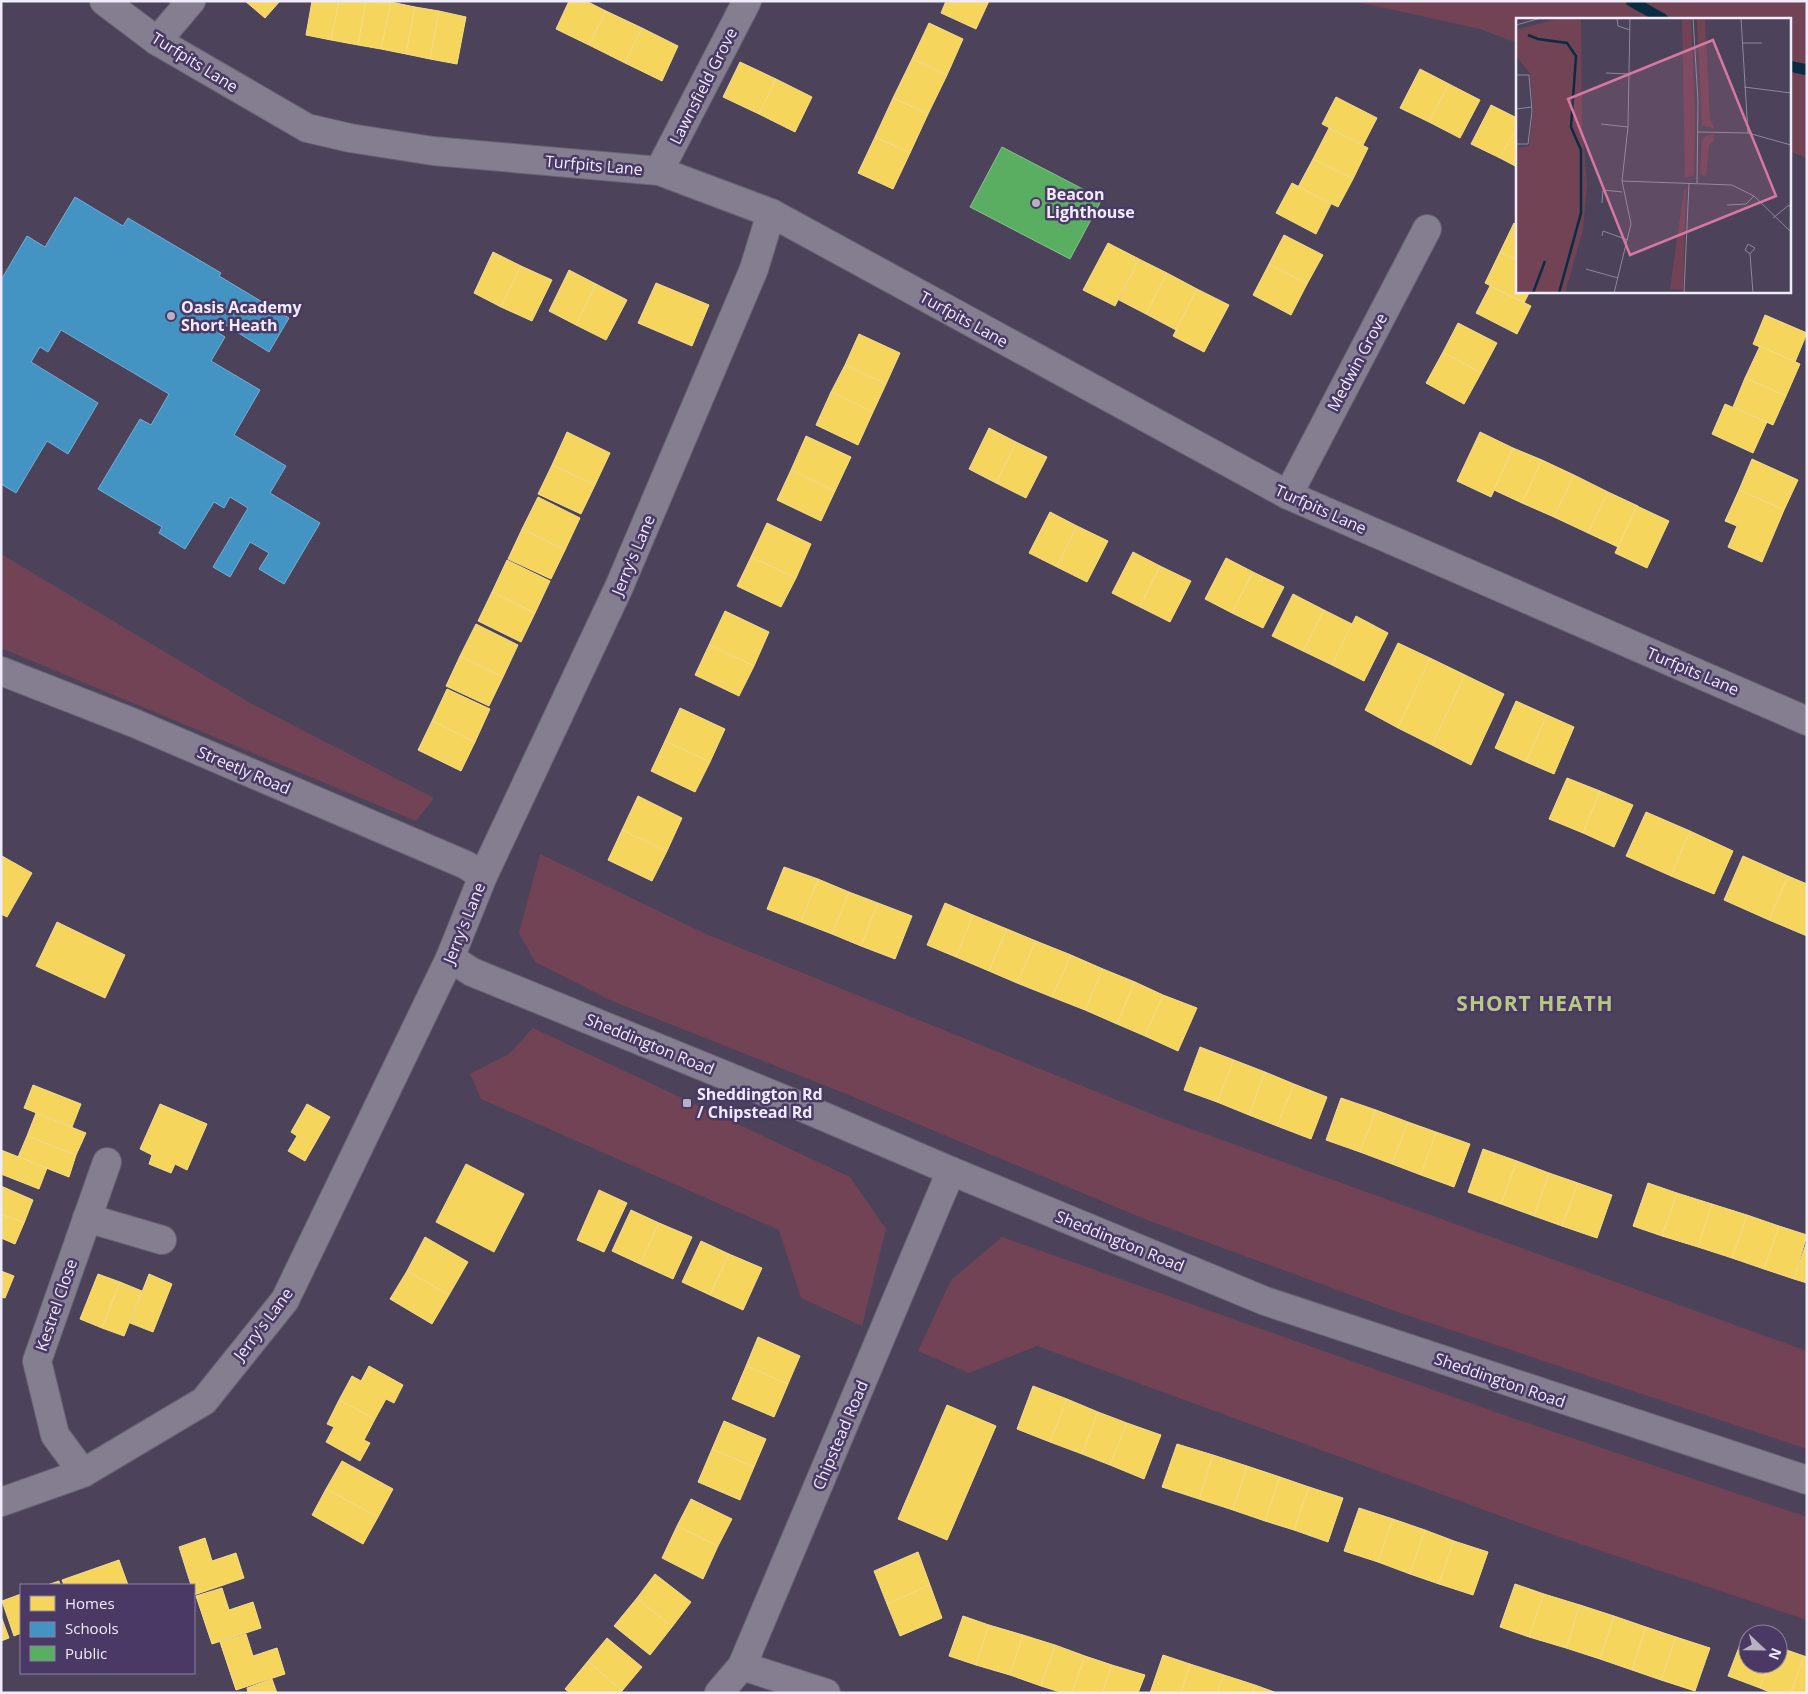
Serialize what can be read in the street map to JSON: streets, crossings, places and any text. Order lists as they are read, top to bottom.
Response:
{
  "streets": {
    "street": [
      "Turfpits Lane",
      "Lawnsfield Grove",
      "Medwin Grove",
      "Jerry's Lane",
      "Streetly Road",
      "Sheddington Road",
      "Kestrel Close",
      "Chipstead Road"
    ]
  },
  "crossings": [
    ["Turfpits Lane", "Lawnsfield Grove"],
    ["Turfpits Lane", "Medwin Grove"],
    ["Turfpits Lane", "Jerry's Lane"],
    ["Jerry's Lane", "Streetly Road"],
    ["Jerry's Lane", "Sheddington Road"],
    ["Jerry's Lane", "Kestrel Close"],
    ["Sheddington Road", "Chipstead Road"]
  ],
  "districts": ["SHORT HEATH"],
  "places": {
    "other": ["Beacon Lighthouse", "Oasis Academy Short Heath"],
    "transit": ["Sheddington Rd / Chipstead Rd"]
  },
  "legend": ["Homes", "Schools", "Public"],
  "north": "right"
}
